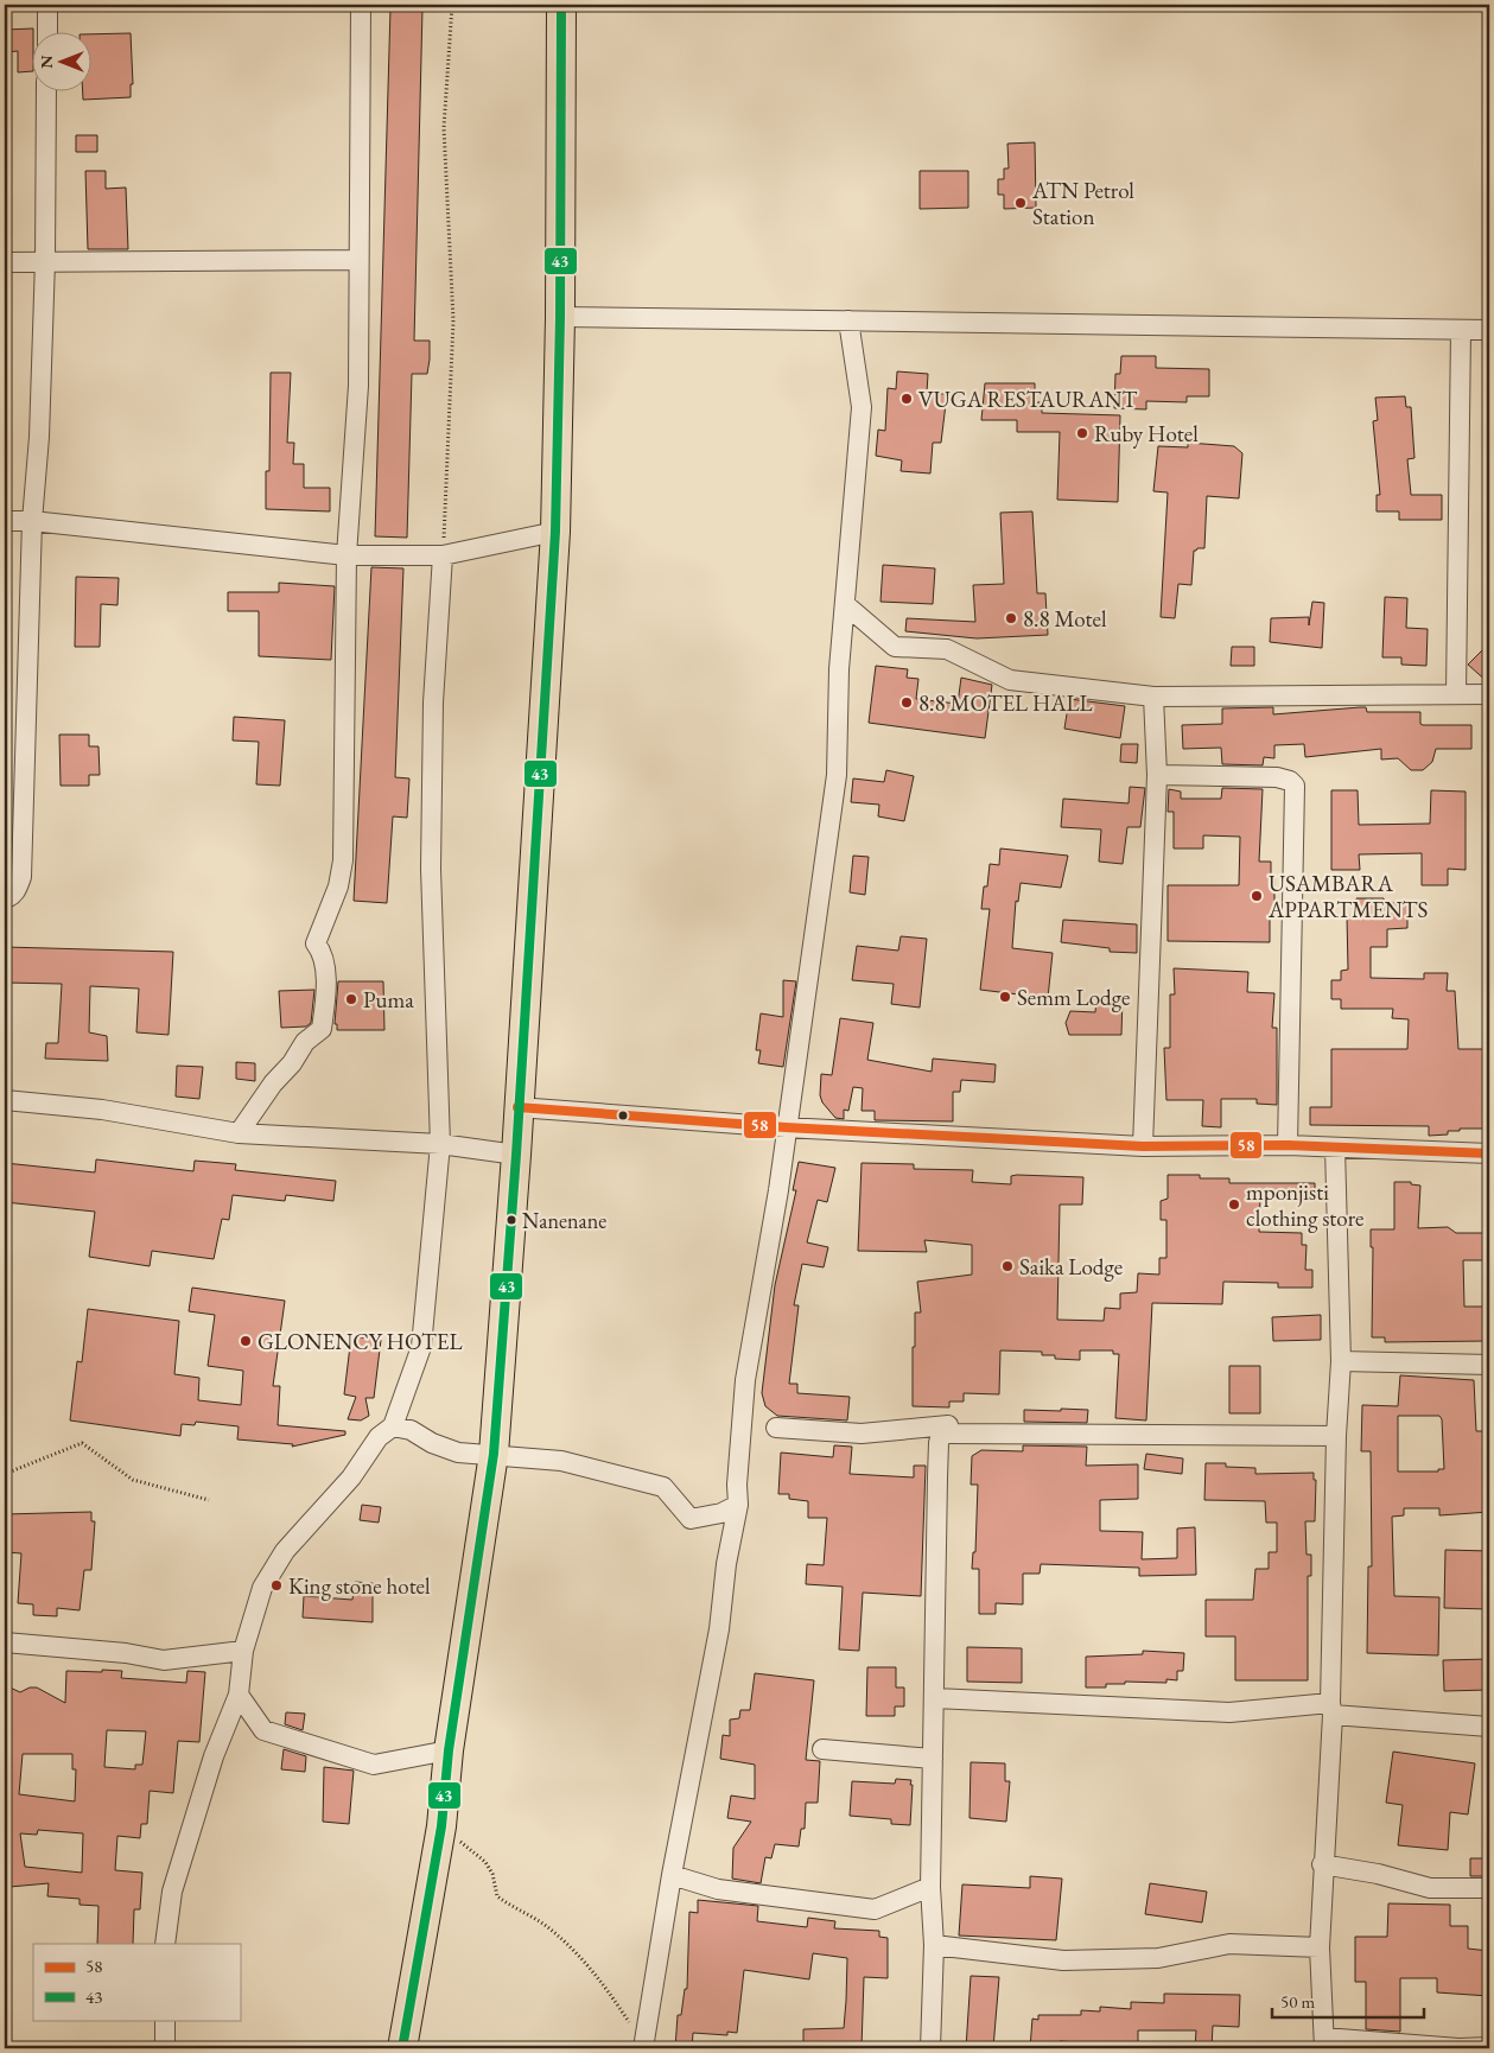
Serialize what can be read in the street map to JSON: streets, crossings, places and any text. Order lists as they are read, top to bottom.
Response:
{
  "places": [
    "ATN Petrol Station",
    "VUGA RESTAURANT",
    "Ruby Hotel",
    "8.8 Motel",
    "8.8 MOTEL HALL",
    "USAMBARA APPARTMENTS",
    "Semm Lodge",
    "Puma",
    "mponjisti clothing store",
    "Nanenane",
    "Saika Lodge",
    "GLONENCY HOTEL",
    "King stone hotel"
  ],
  "lines": ["transit line 43", "transit line 58"],
  "legend": ["58", "43"],
  "scale_bar": "50 m",
  "north": "left"
}
